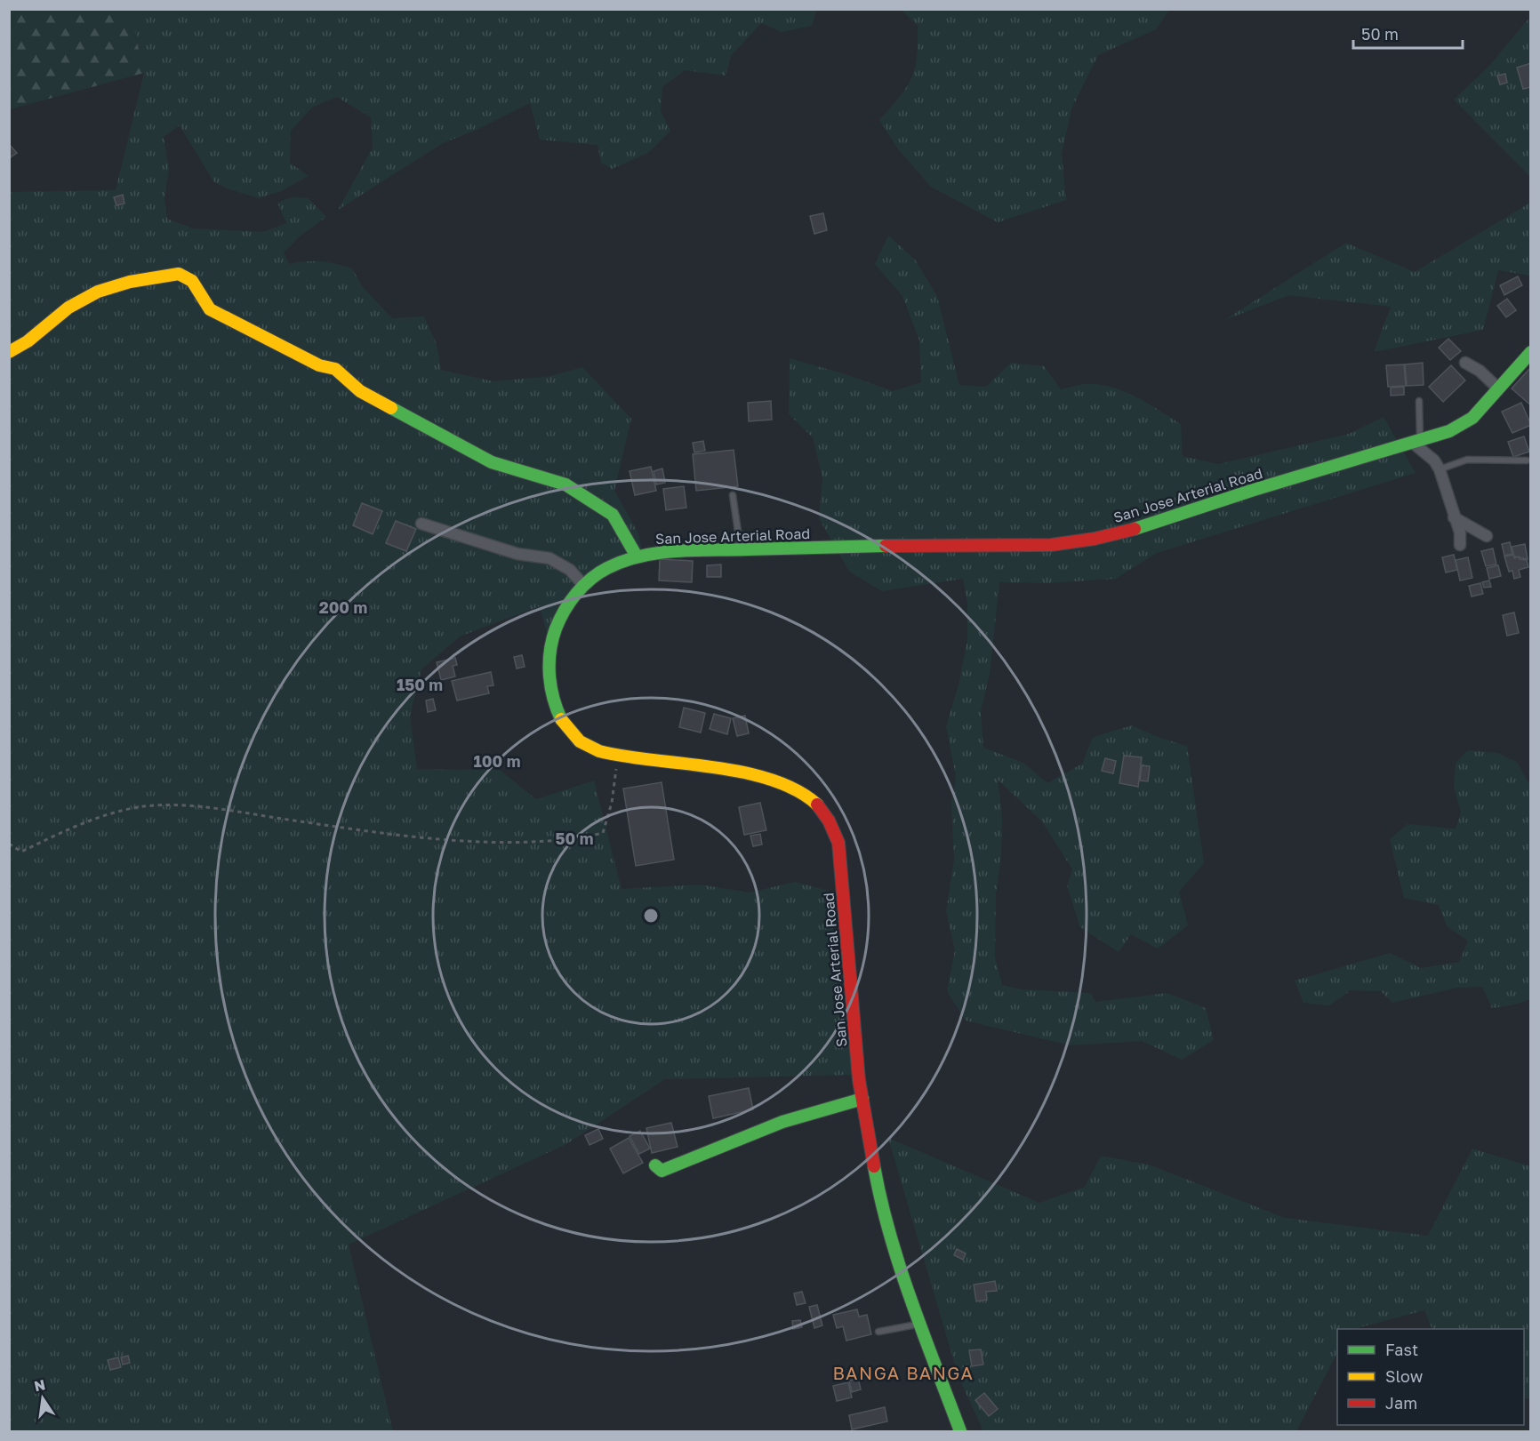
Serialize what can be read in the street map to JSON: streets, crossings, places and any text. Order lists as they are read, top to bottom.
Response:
{
  "streets": {
    "main road": ["San Jose Arterial Road"]
  },
  "districts": ["BANGA BANGA"],
  "legend": ["Fast", "Slow", "Jam"],
  "scale_bar": "50 m",
  "north": "top",
  "rings": [
    "200 m",
    "150 m",
    "100 m",
    "50 m"
  ]
}
